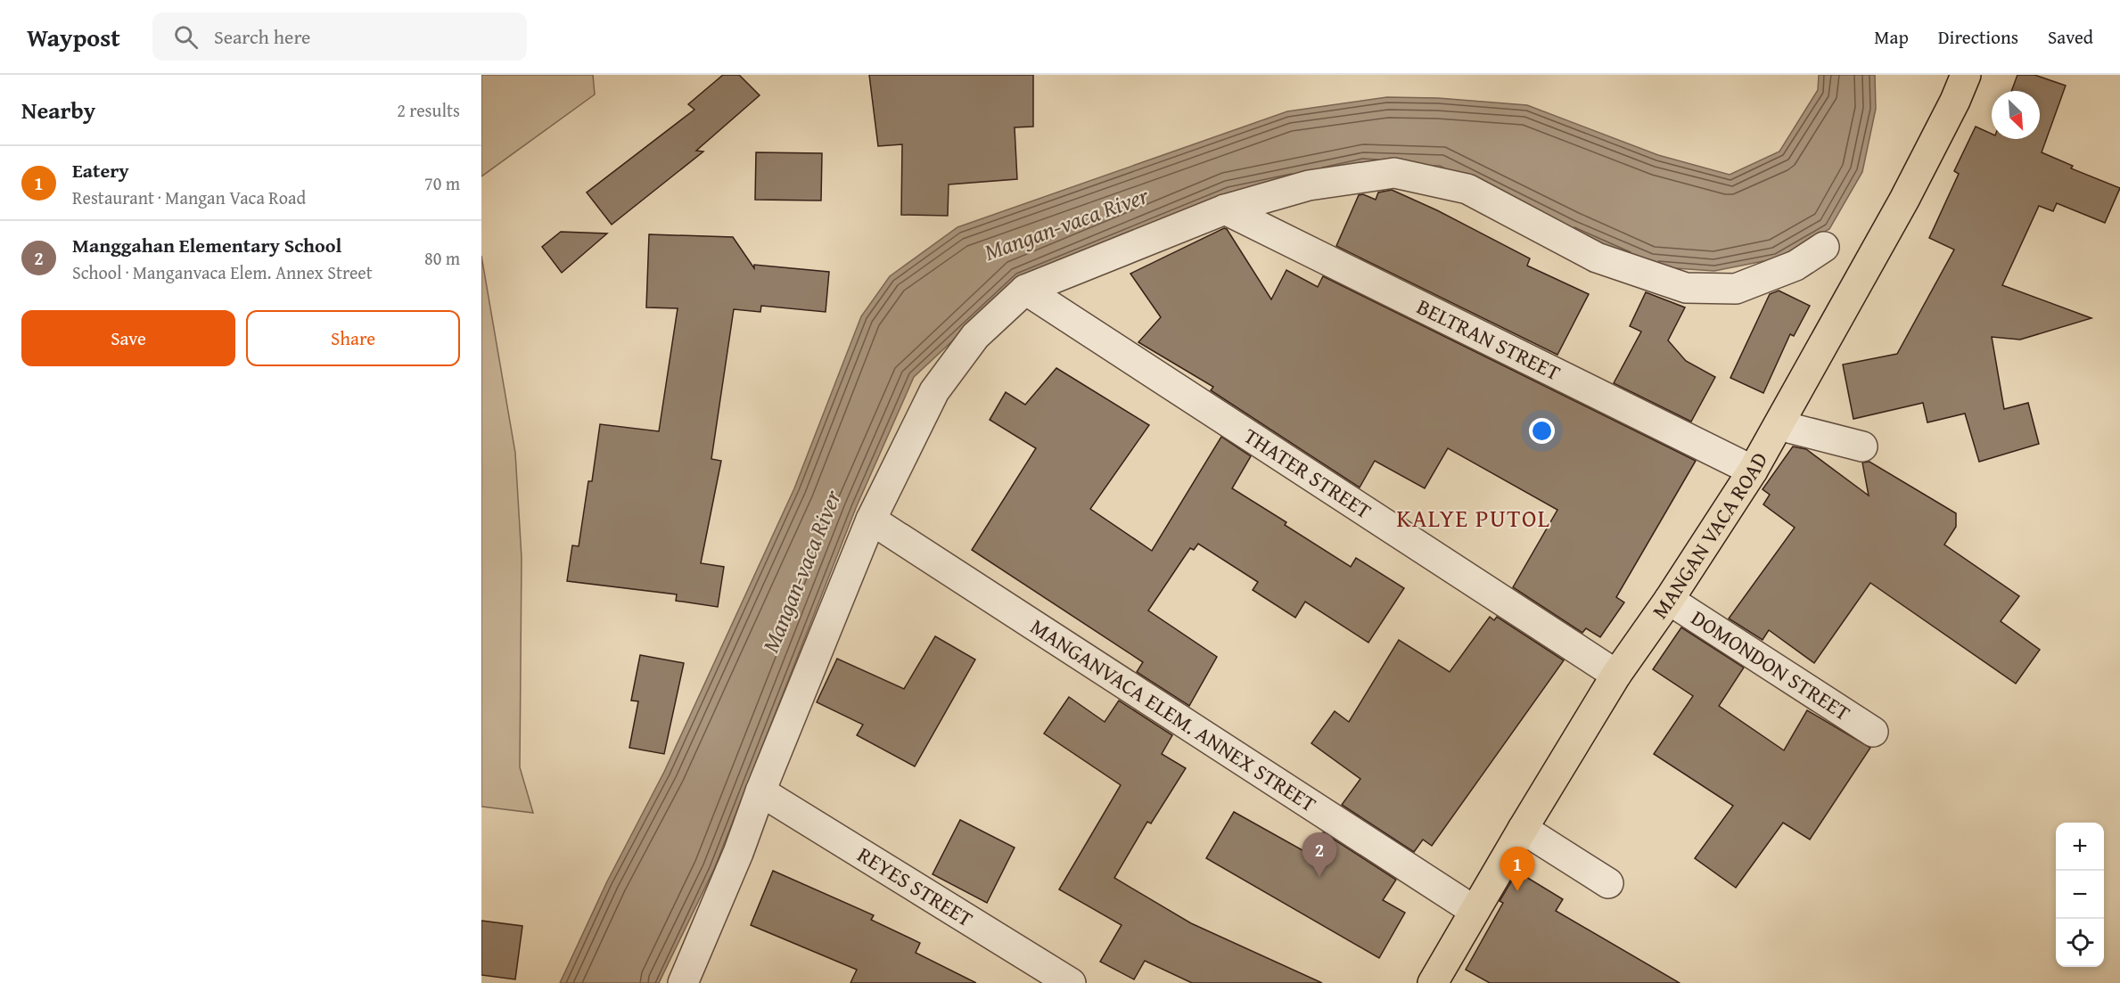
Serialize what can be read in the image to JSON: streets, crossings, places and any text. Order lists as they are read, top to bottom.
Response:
{
  "streets": {
    "main road": ["MANGAN VACA ROAD"],
    "street": [
      "BELTRAN STREET",
      "THATER STREET",
      "DOMONDON STREET",
      "MANGANVACA ELEM. ANNEX STREET",
      "REYES STREET"
    ]
  },
  "crossings": [
    ["BELTRAN STREET", "MANGAN VACA ROAD"],
    ["THATER STREET", "MANGAN VACA ROAD"],
    ["MANGAN VACA ROAD", "DOMONDON STREET"],
    ["MANGAN VACA ROAD", "MANGANVACA ELEM. ANNEX STREET"]
  ],
  "districts": ["KALYE PUTOL"],
  "water": ["Mangan-vaca River"],
  "north": "bottom right",
  "page": {
    "header": "Waypost",
    "search": "Search here",
    "nav": ["Map", "Directions", "Saved"],
    "heading": ["Nearby", "2 results"],
    "list": [
      {
        "mark": "1",
        "name": "Eatery",
        "note": "Restaurant · Mangan Vaca Road",
        "value": "70 m"
      },
      {
        "mark": "2",
        "name": "Manggahan Elementary School",
        "note": "School · Manganvaca Elem. Annex Street",
        "value": "80 m"
      }
    ],
    "buttons": ["Save", "Share"],
    "map_buttons": ["+", "−"],
    "pins": ["2", "1"]
  }
}
